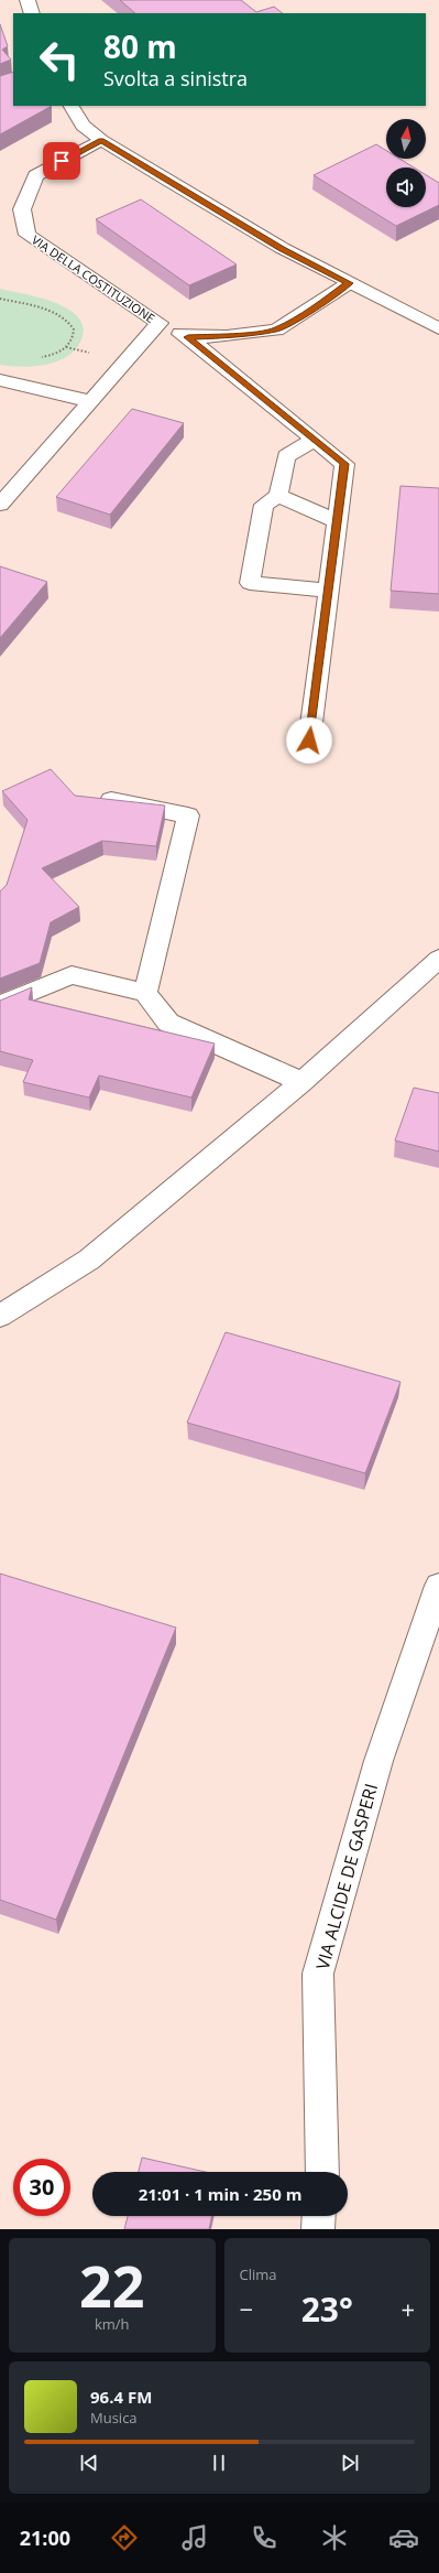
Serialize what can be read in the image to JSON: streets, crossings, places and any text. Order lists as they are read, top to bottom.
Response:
{
  "streets": {
    "street": ["VIA DELLA COSTITUZIONE", "VIA ALCIDE DE GASPERI"]
  },
  "north": "top",
  "page": {
    "turn": ["80 m", "Svolta a sinistra"],
    "limit": "30",
    "trip": "21:01 · 1 min · 250 m",
    "tile": [
      ["22", "km/h"],
      "Clima"
    ],
    "heat": ["−", "23°", "+"],
    "song": ["96.4 FM", "Musica"],
    "tabs": "21:00"
  }
}
